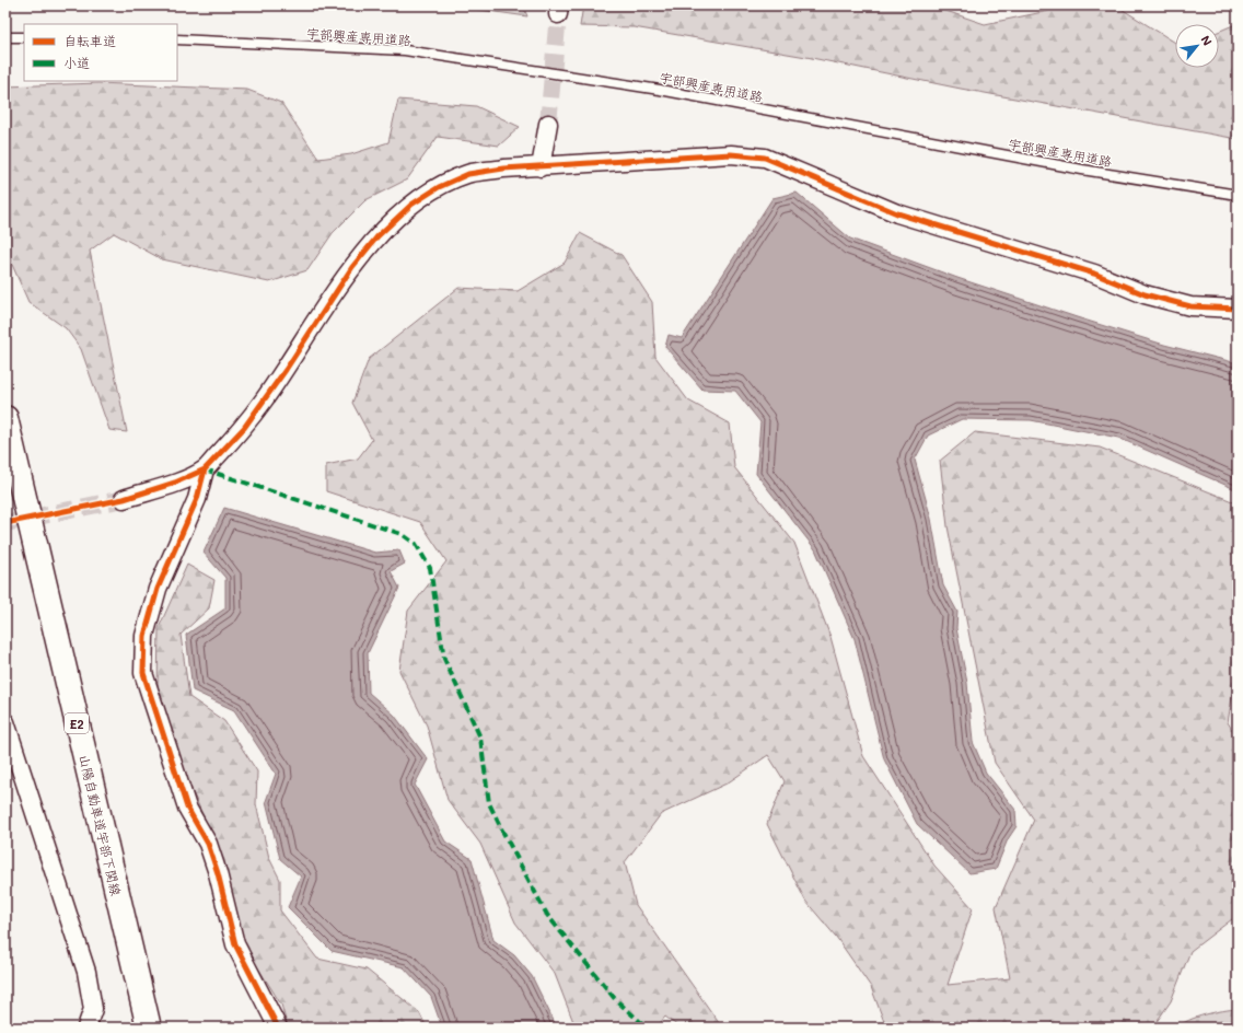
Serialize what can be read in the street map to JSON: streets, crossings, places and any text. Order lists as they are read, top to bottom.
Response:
{
  "streets": {
    "highway": ["E2", "山陽自動車道宇部下関線"],
    "lane": ["宇部興産専用道路"]
  },
  "legend": ["自転車道", "小道"],
  "north": "top right"
}
